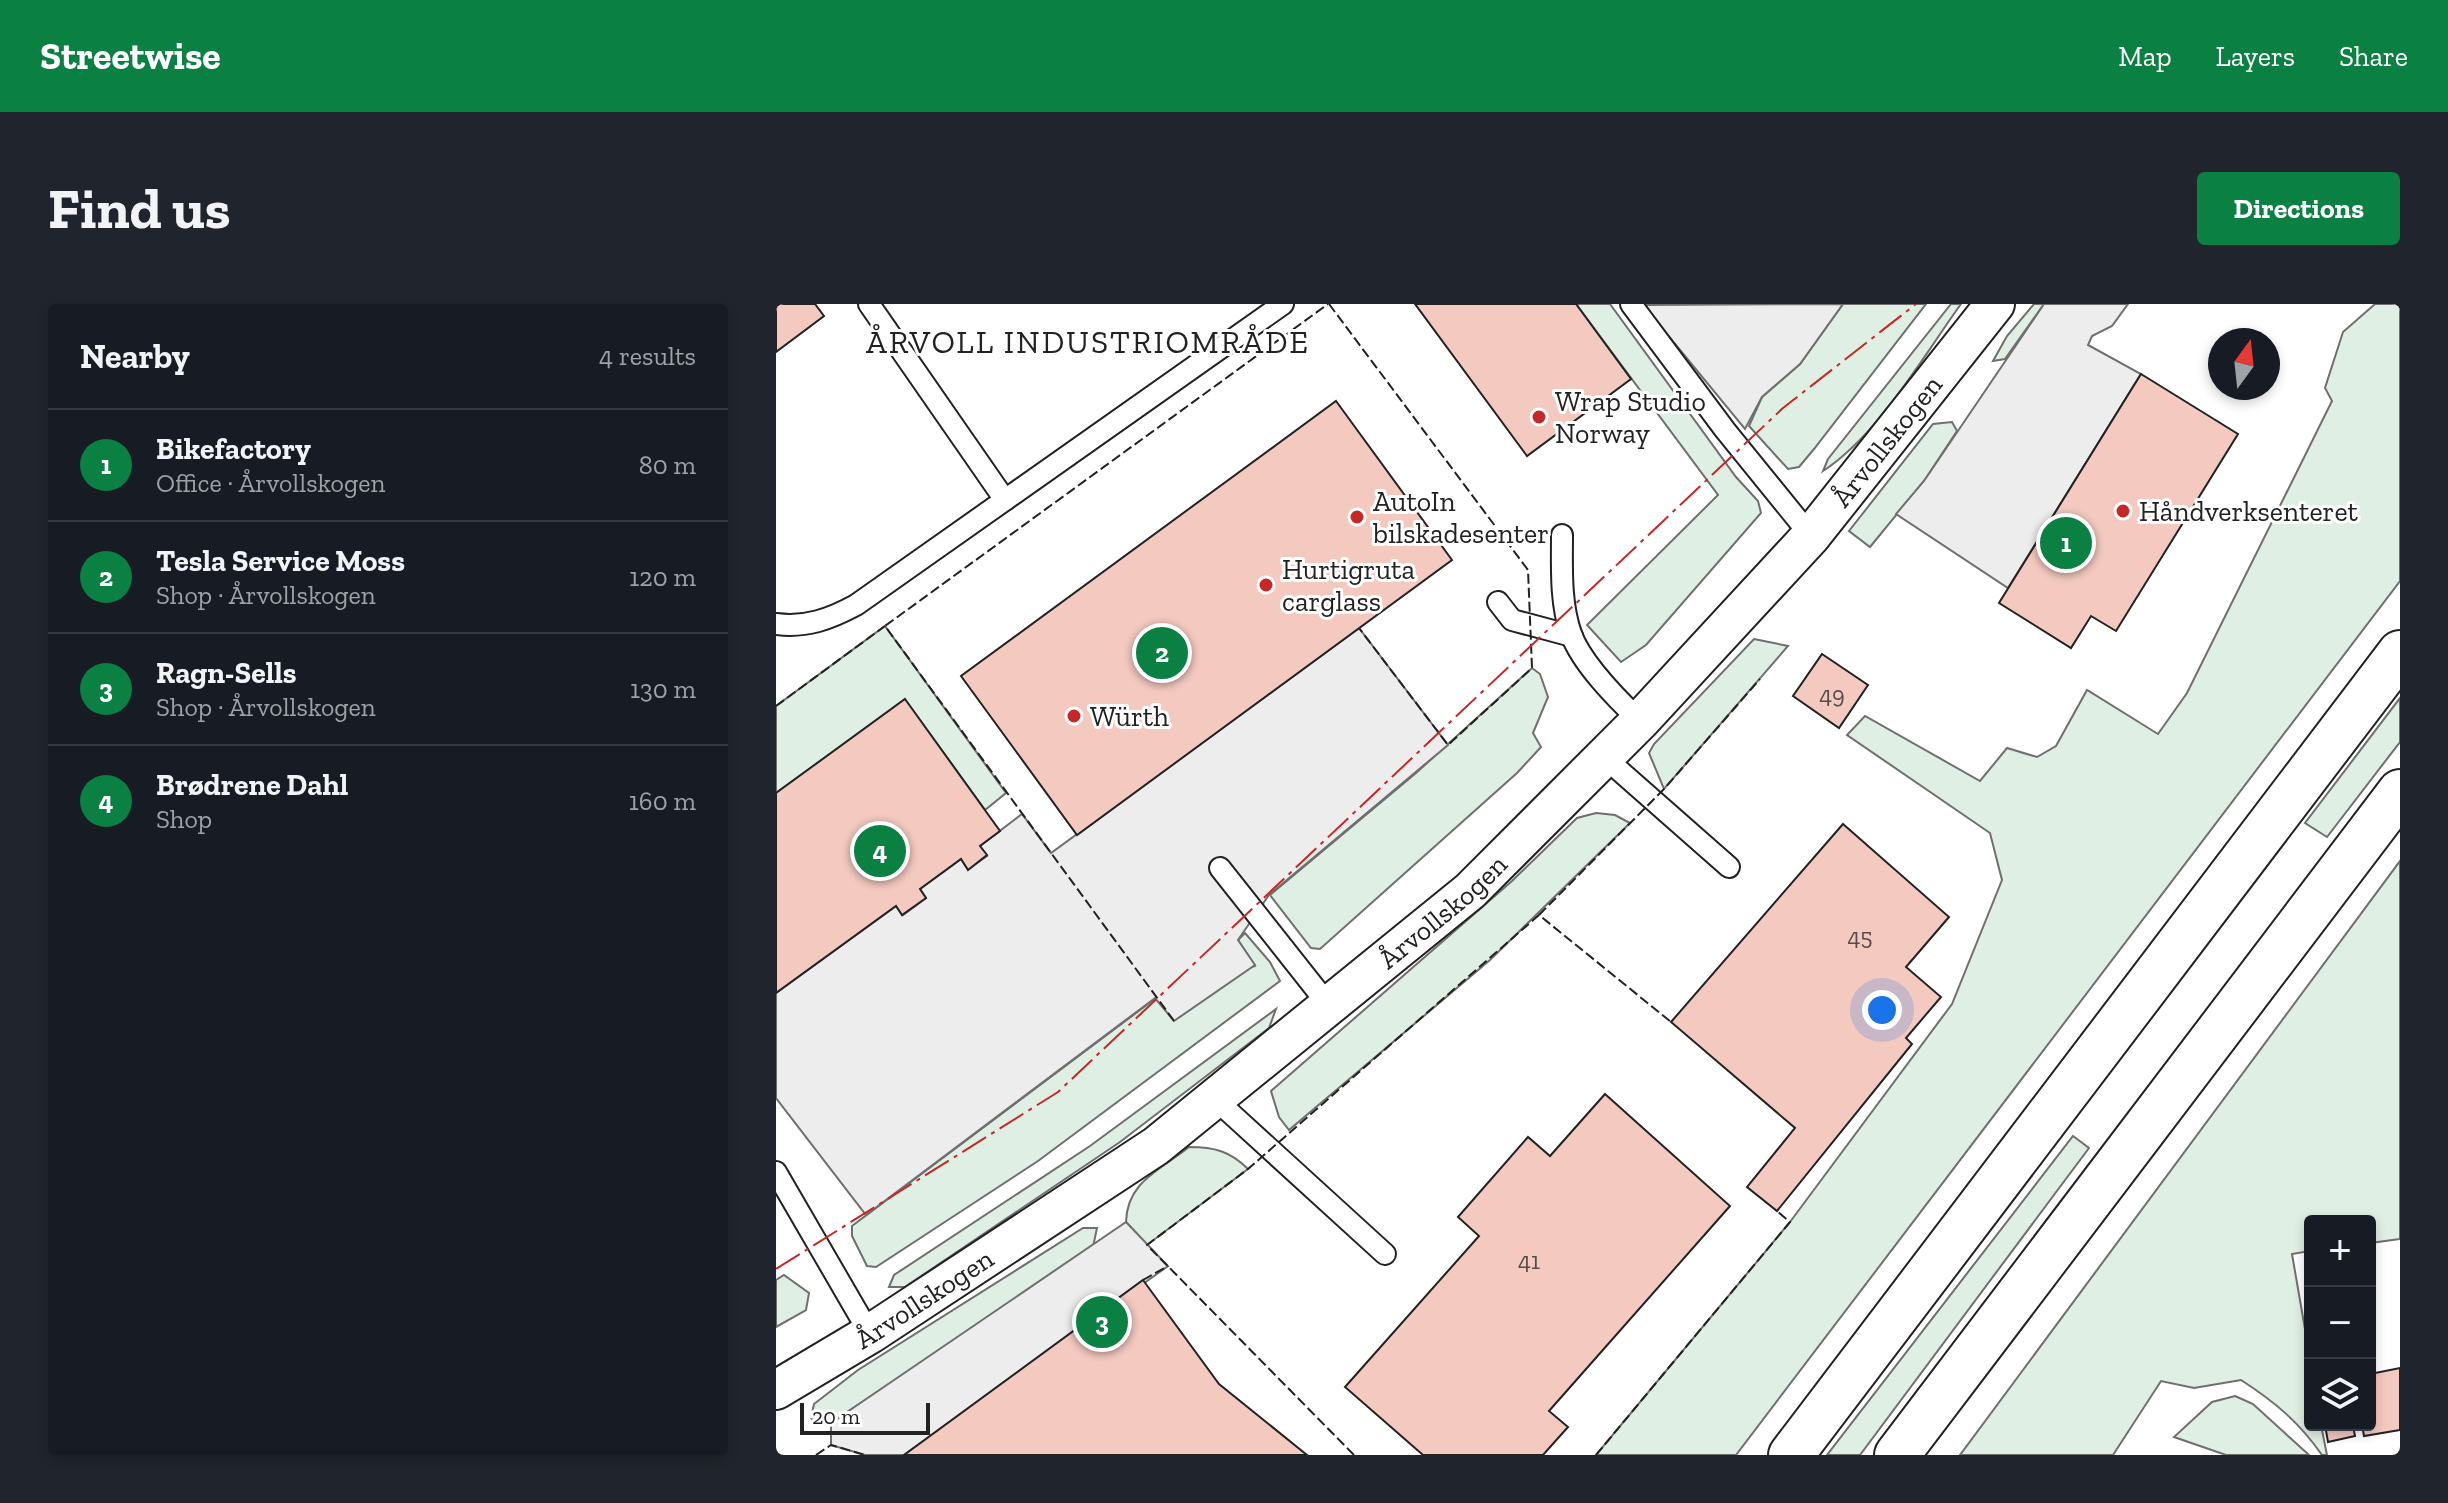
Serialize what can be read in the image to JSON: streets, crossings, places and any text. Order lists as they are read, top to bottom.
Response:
{
  "streets": {
    "street": ["Årvollskogen"]
  },
  "districts": ["ÅRVOLL INDUSTRIOMRÅDE"],
  "places": [
    "Wrap Studio Norway",
    "Håndverksenteret",
    "AutoIn bilskadesenter",
    "Hurtigruta carglass",
    "Würth"
  ],
  "house_numbers": ["49", "45", "41"],
  "scale_bar": "20 m",
  "north": "top",
  "page": {
    "header": "Streetwise",
    "nav": ["Map", "Layers", "Share"],
    "buttons": "Directions",
    "title": "Find us",
    "heading": ["Nearby", "4 results"],
    "list": [
      {
        "mark": "1",
        "name": "Bikefactory",
        "note": "Office · Årvollskogen",
        "value": "80 m"
      },
      {
        "mark": "2",
        "name": "Tesla Service Moss",
        "note": "Shop · Årvollskogen",
        "value": "120 m"
      },
      {
        "mark": "3",
        "name": "Ragn-Sells",
        "note": "Shop · Årvollskogen",
        "value": "130 m"
      },
      {
        "mark": "4",
        "name": "Brødrene Dahl",
        "note": "Shop",
        "value": "160 m"
      }
    ],
    "pins": [
      "1",
      "2",
      "4",
      "3"
    ],
    "map_buttons": ["+", "−"],
    "scale": "20 m"
  }
}
